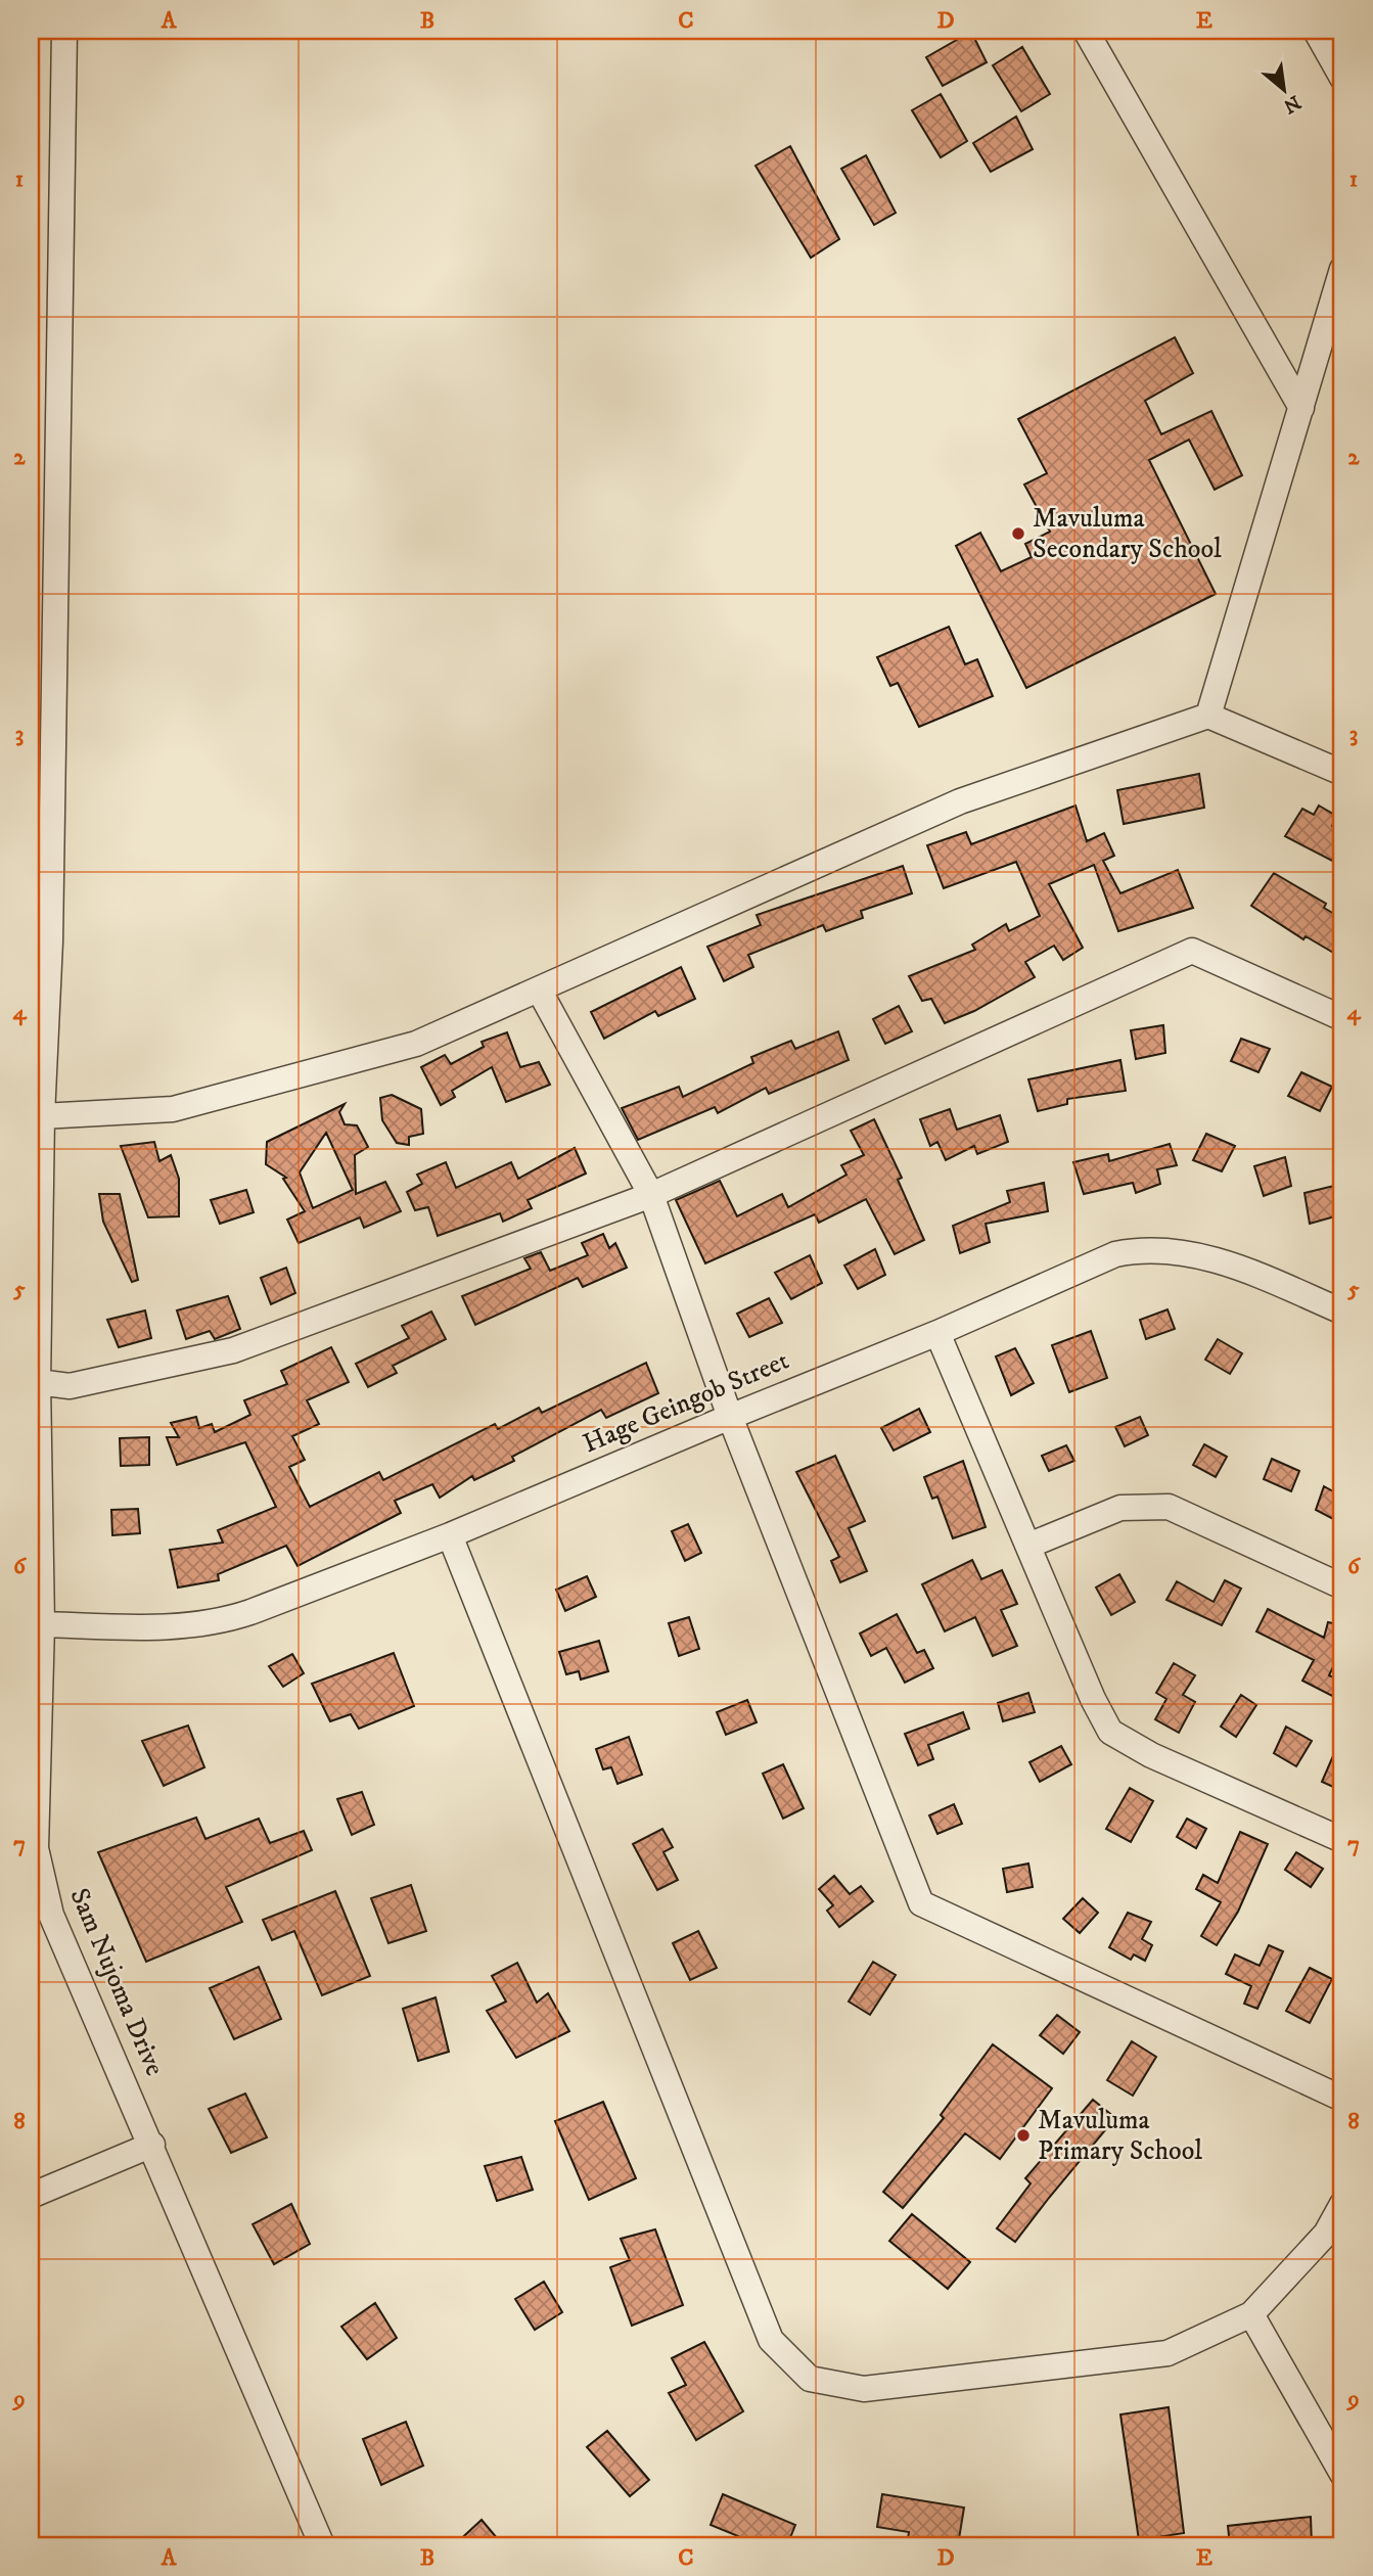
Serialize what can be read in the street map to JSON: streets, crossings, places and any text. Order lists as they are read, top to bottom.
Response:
{
  "streets": {
    "street": ["Hage Geingob Street", "Sam Nujoma Drive"]
  },
  "crossings": [
    ["Hage Geingob Street", "Sam Nujoma Drive"]
  ],
  "places": ["Mavuluma Secondary School", "Mavuluma Primary School"],
  "north": "bottom right",
  "grid": {
    "columns": [
      "A",
      "B",
      "C",
      "D",
      "E"
    ],
    "rows": [
      "1",
      "2",
      "3",
      "4",
      "5",
      "6",
      "7",
      "8",
      "9"
    ]
  }
}
